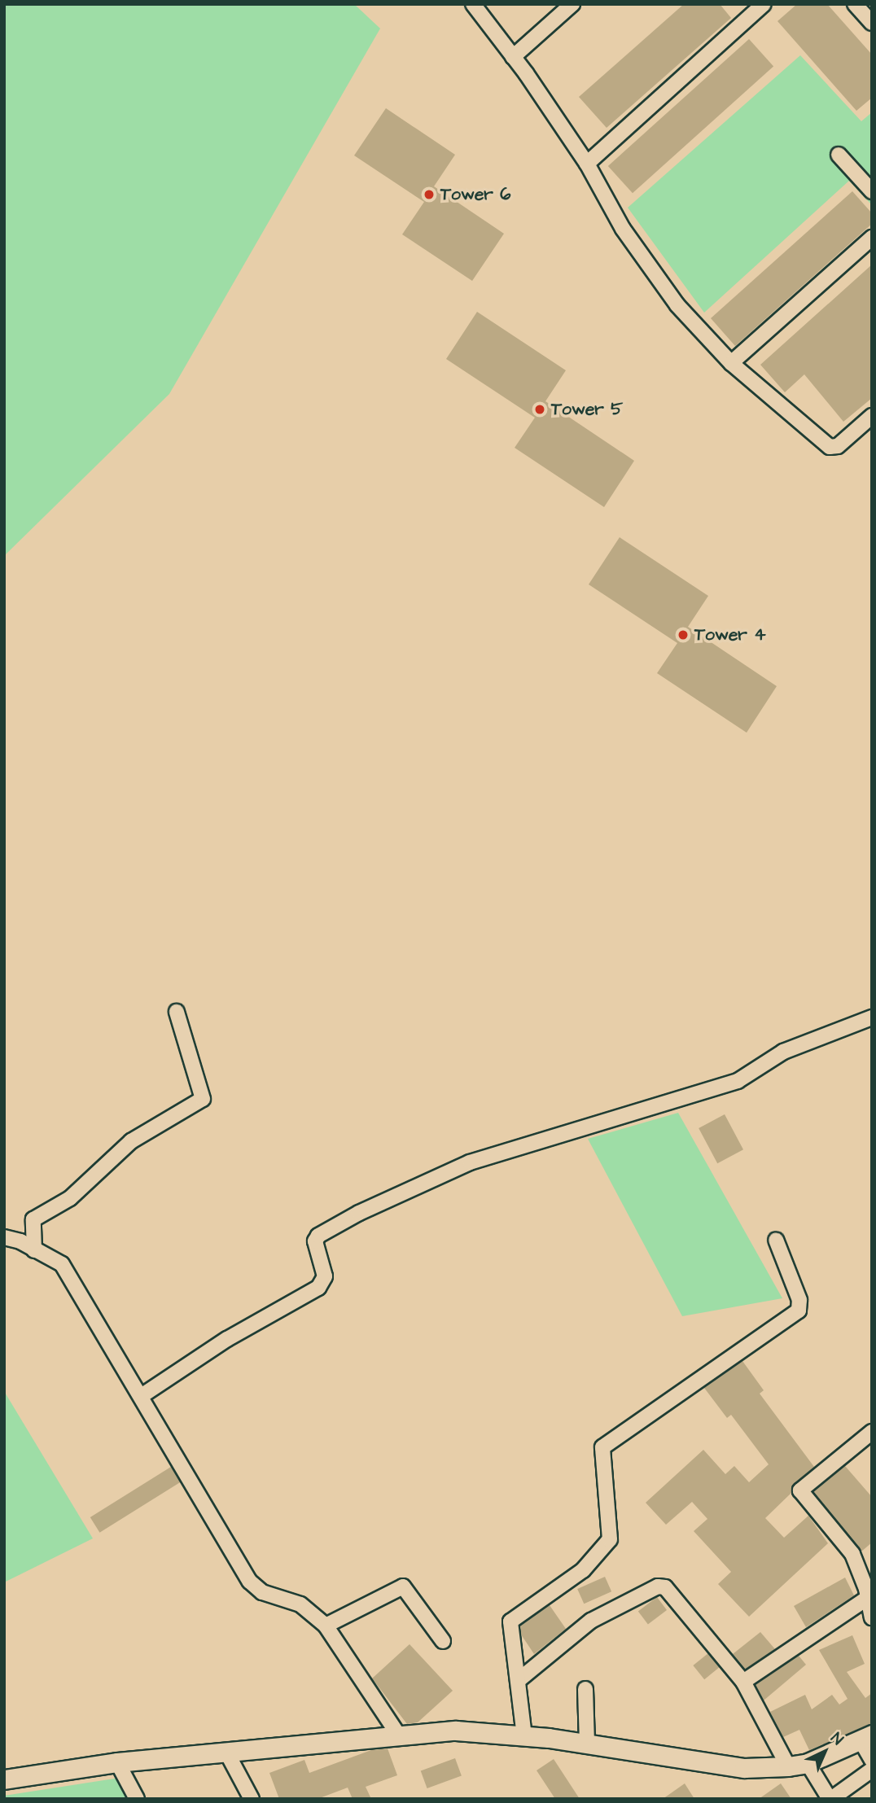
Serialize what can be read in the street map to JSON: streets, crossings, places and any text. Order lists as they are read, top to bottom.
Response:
{
  "places": ["Tower 6", "Tower 5", "Tower 4"],
  "north": "top right"
}
